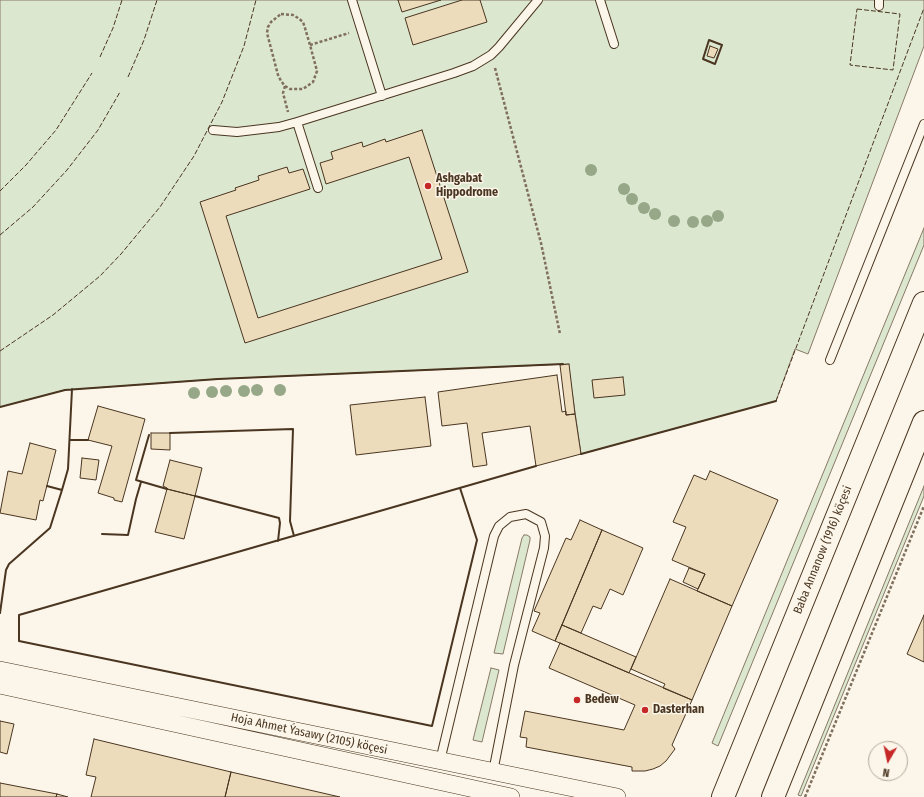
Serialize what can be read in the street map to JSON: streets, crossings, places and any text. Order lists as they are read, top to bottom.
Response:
{
  "streets": {
    "main road": ["Baba Annanow (1916) köçesi"],
    "street": ["Hoja Ahmet Ýasawy (2105) köçesi"]
  },
  "places": ["Ashgabat Hippodrome", "Bedew", "Dasterhan"],
  "north": "bottom"
}
